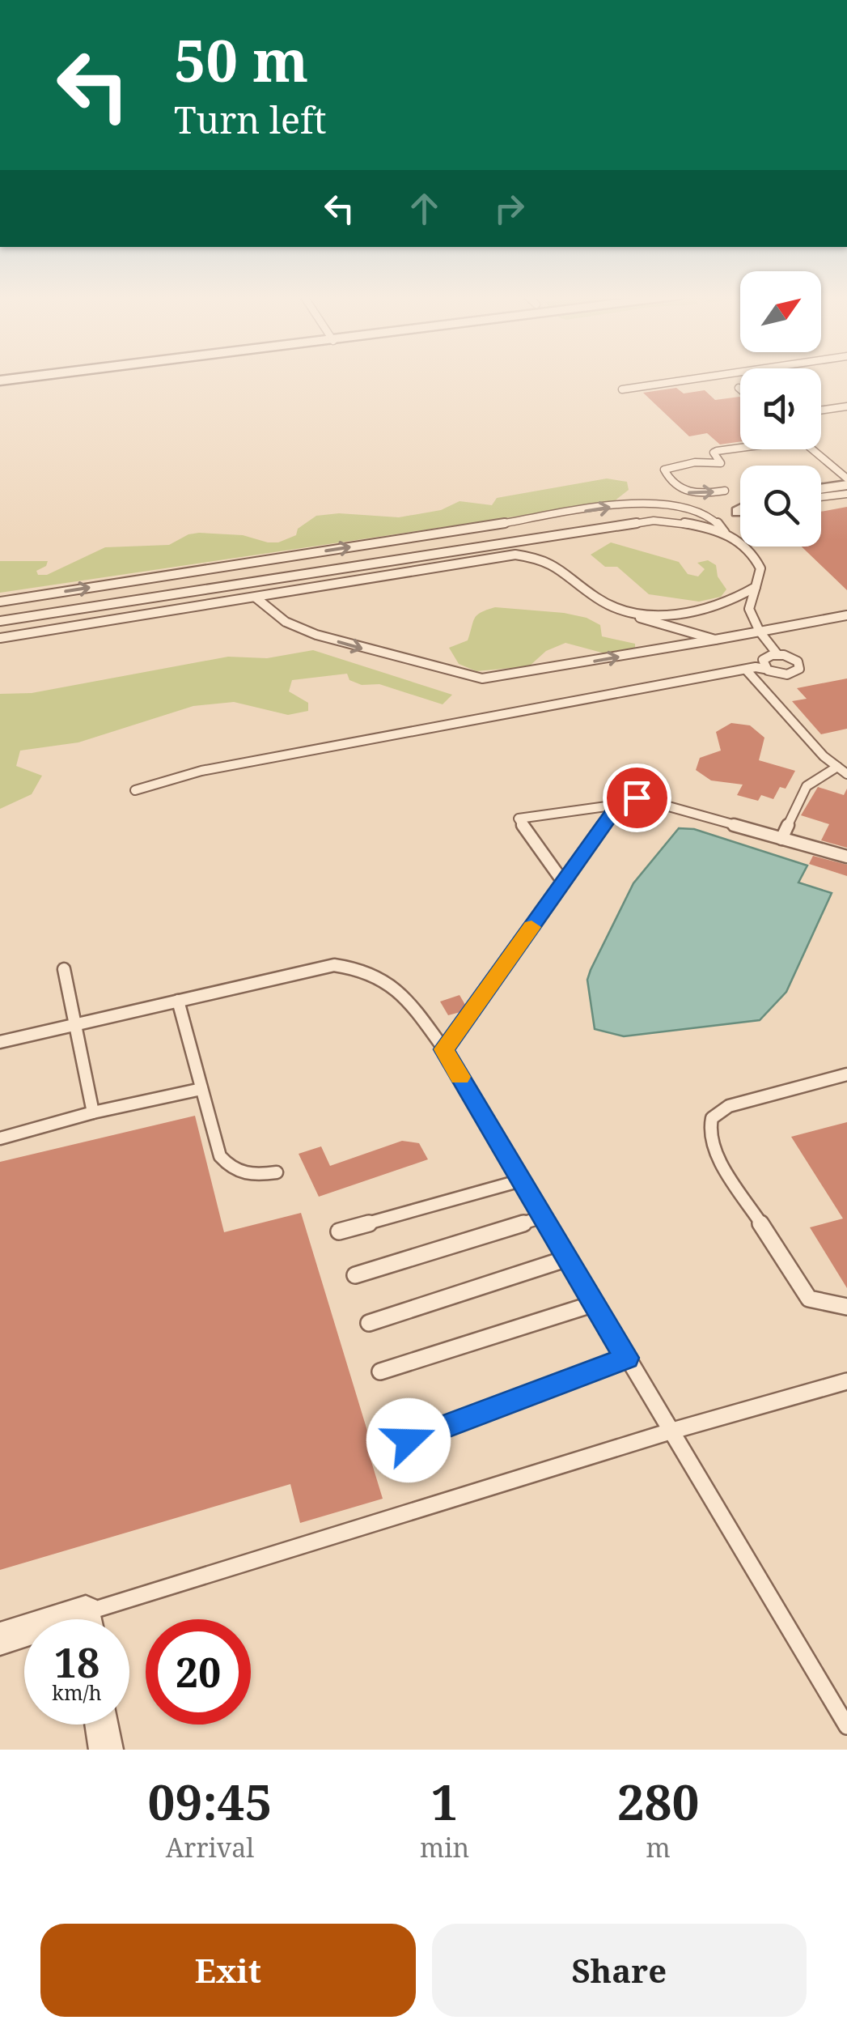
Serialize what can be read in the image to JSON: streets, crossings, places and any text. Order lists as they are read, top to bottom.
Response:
{
  "north": "top right",
  "page": {
    "turn": ["50 m", "Turn left"],
    "speed": "18 km/h",
    "limit": "20",
    "eta": [
      "09:45",
      "Arrival",
      "1",
      "min",
      "280",
      "m"
    ],
    "buttons": ["Exit", "Share"]
  }
}
